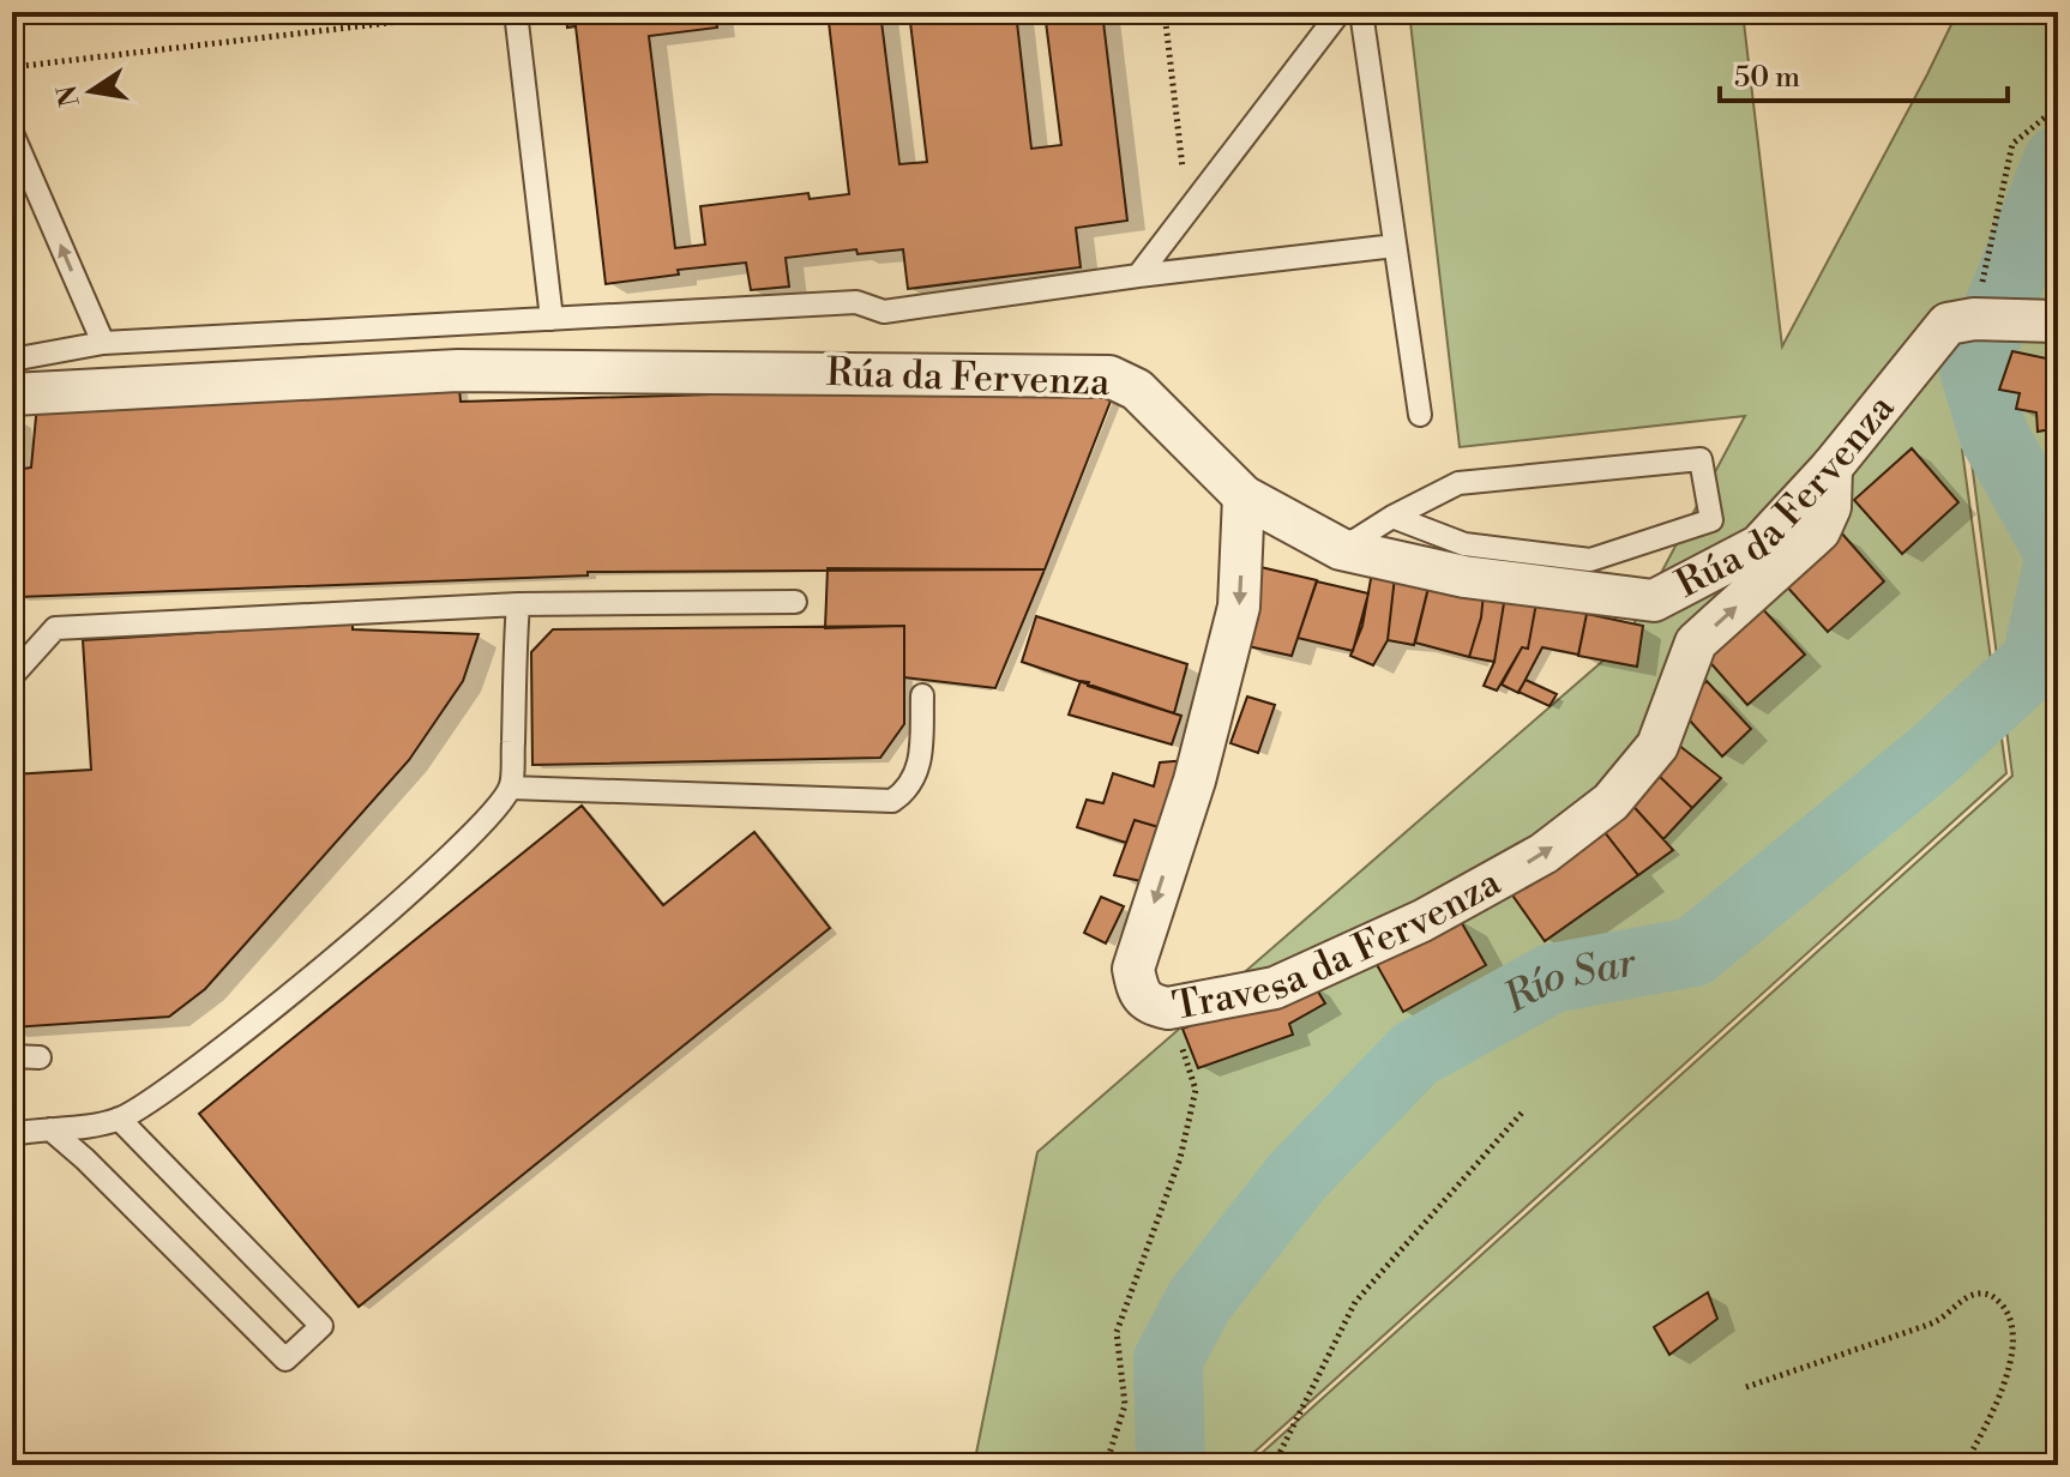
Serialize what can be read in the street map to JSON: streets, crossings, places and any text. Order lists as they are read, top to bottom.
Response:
{
  "streets": {
    "street": ["Rúa da Fervenza", "Travesa da Fervenza"]
  },
  "crossings": [
    ["Rúa da Fervenza", "Travesa da Fervenza"]
  ],
  "water": ["Río Sar"],
  "scale_bar": "50 m",
  "north": "left"
}
